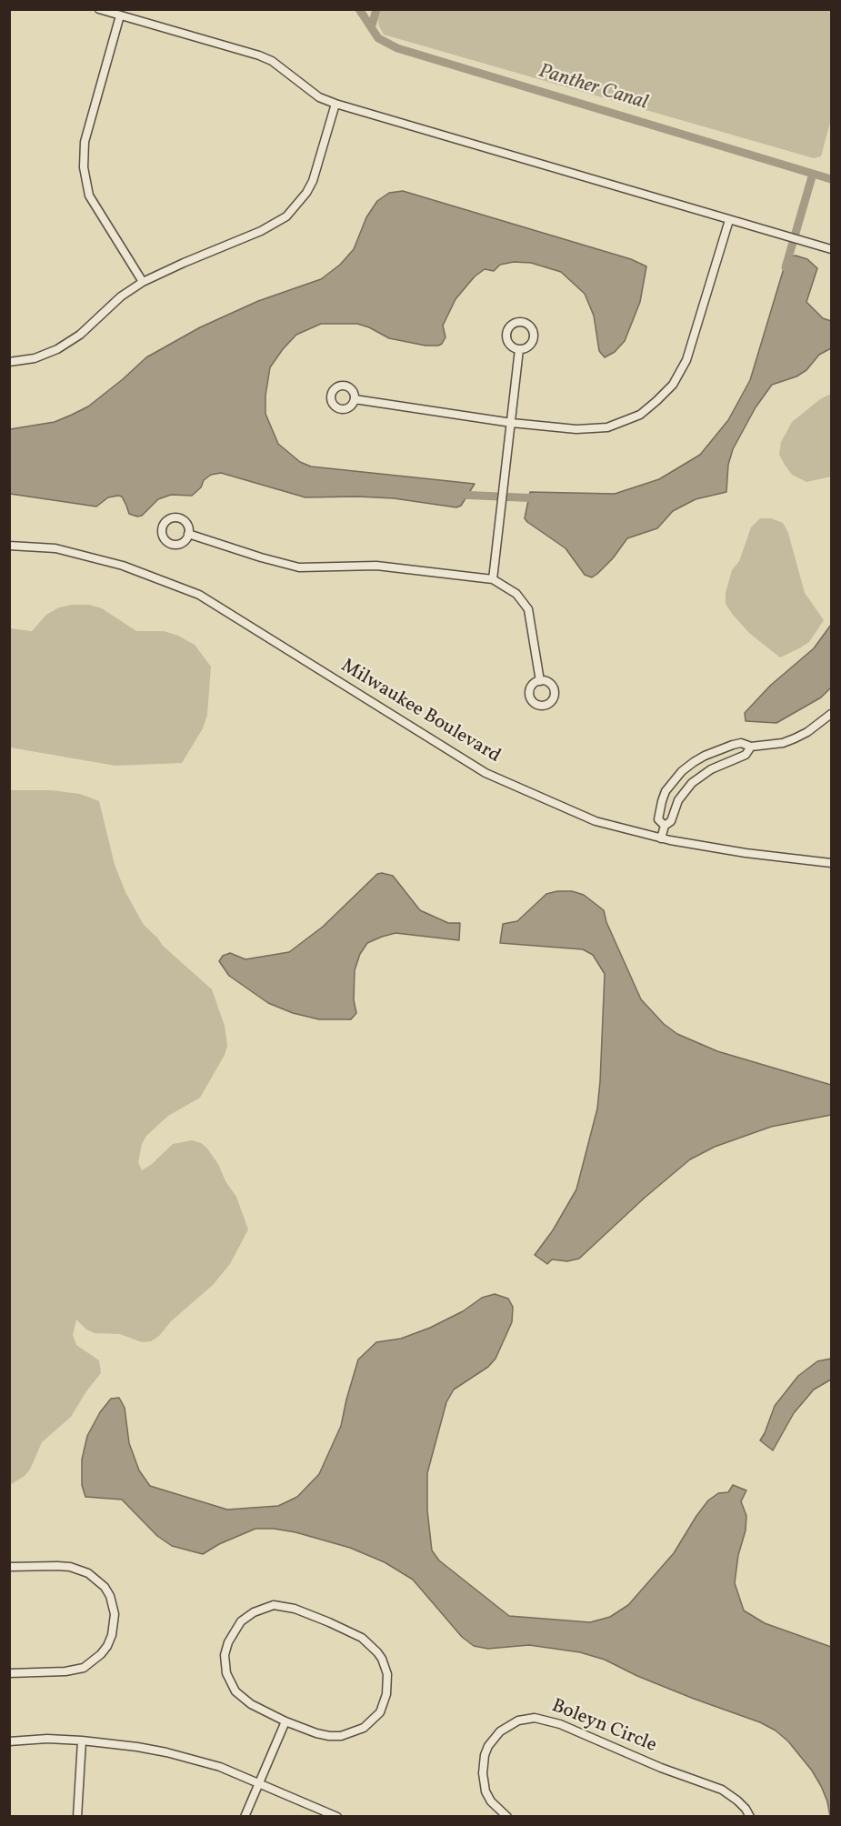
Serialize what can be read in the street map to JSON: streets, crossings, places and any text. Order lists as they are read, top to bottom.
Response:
{
  "streets": {
    "street": ["Milwaukee Boulevard", "Boleyn Circle"]
  },
  "water": ["Panther Canal"]
}
